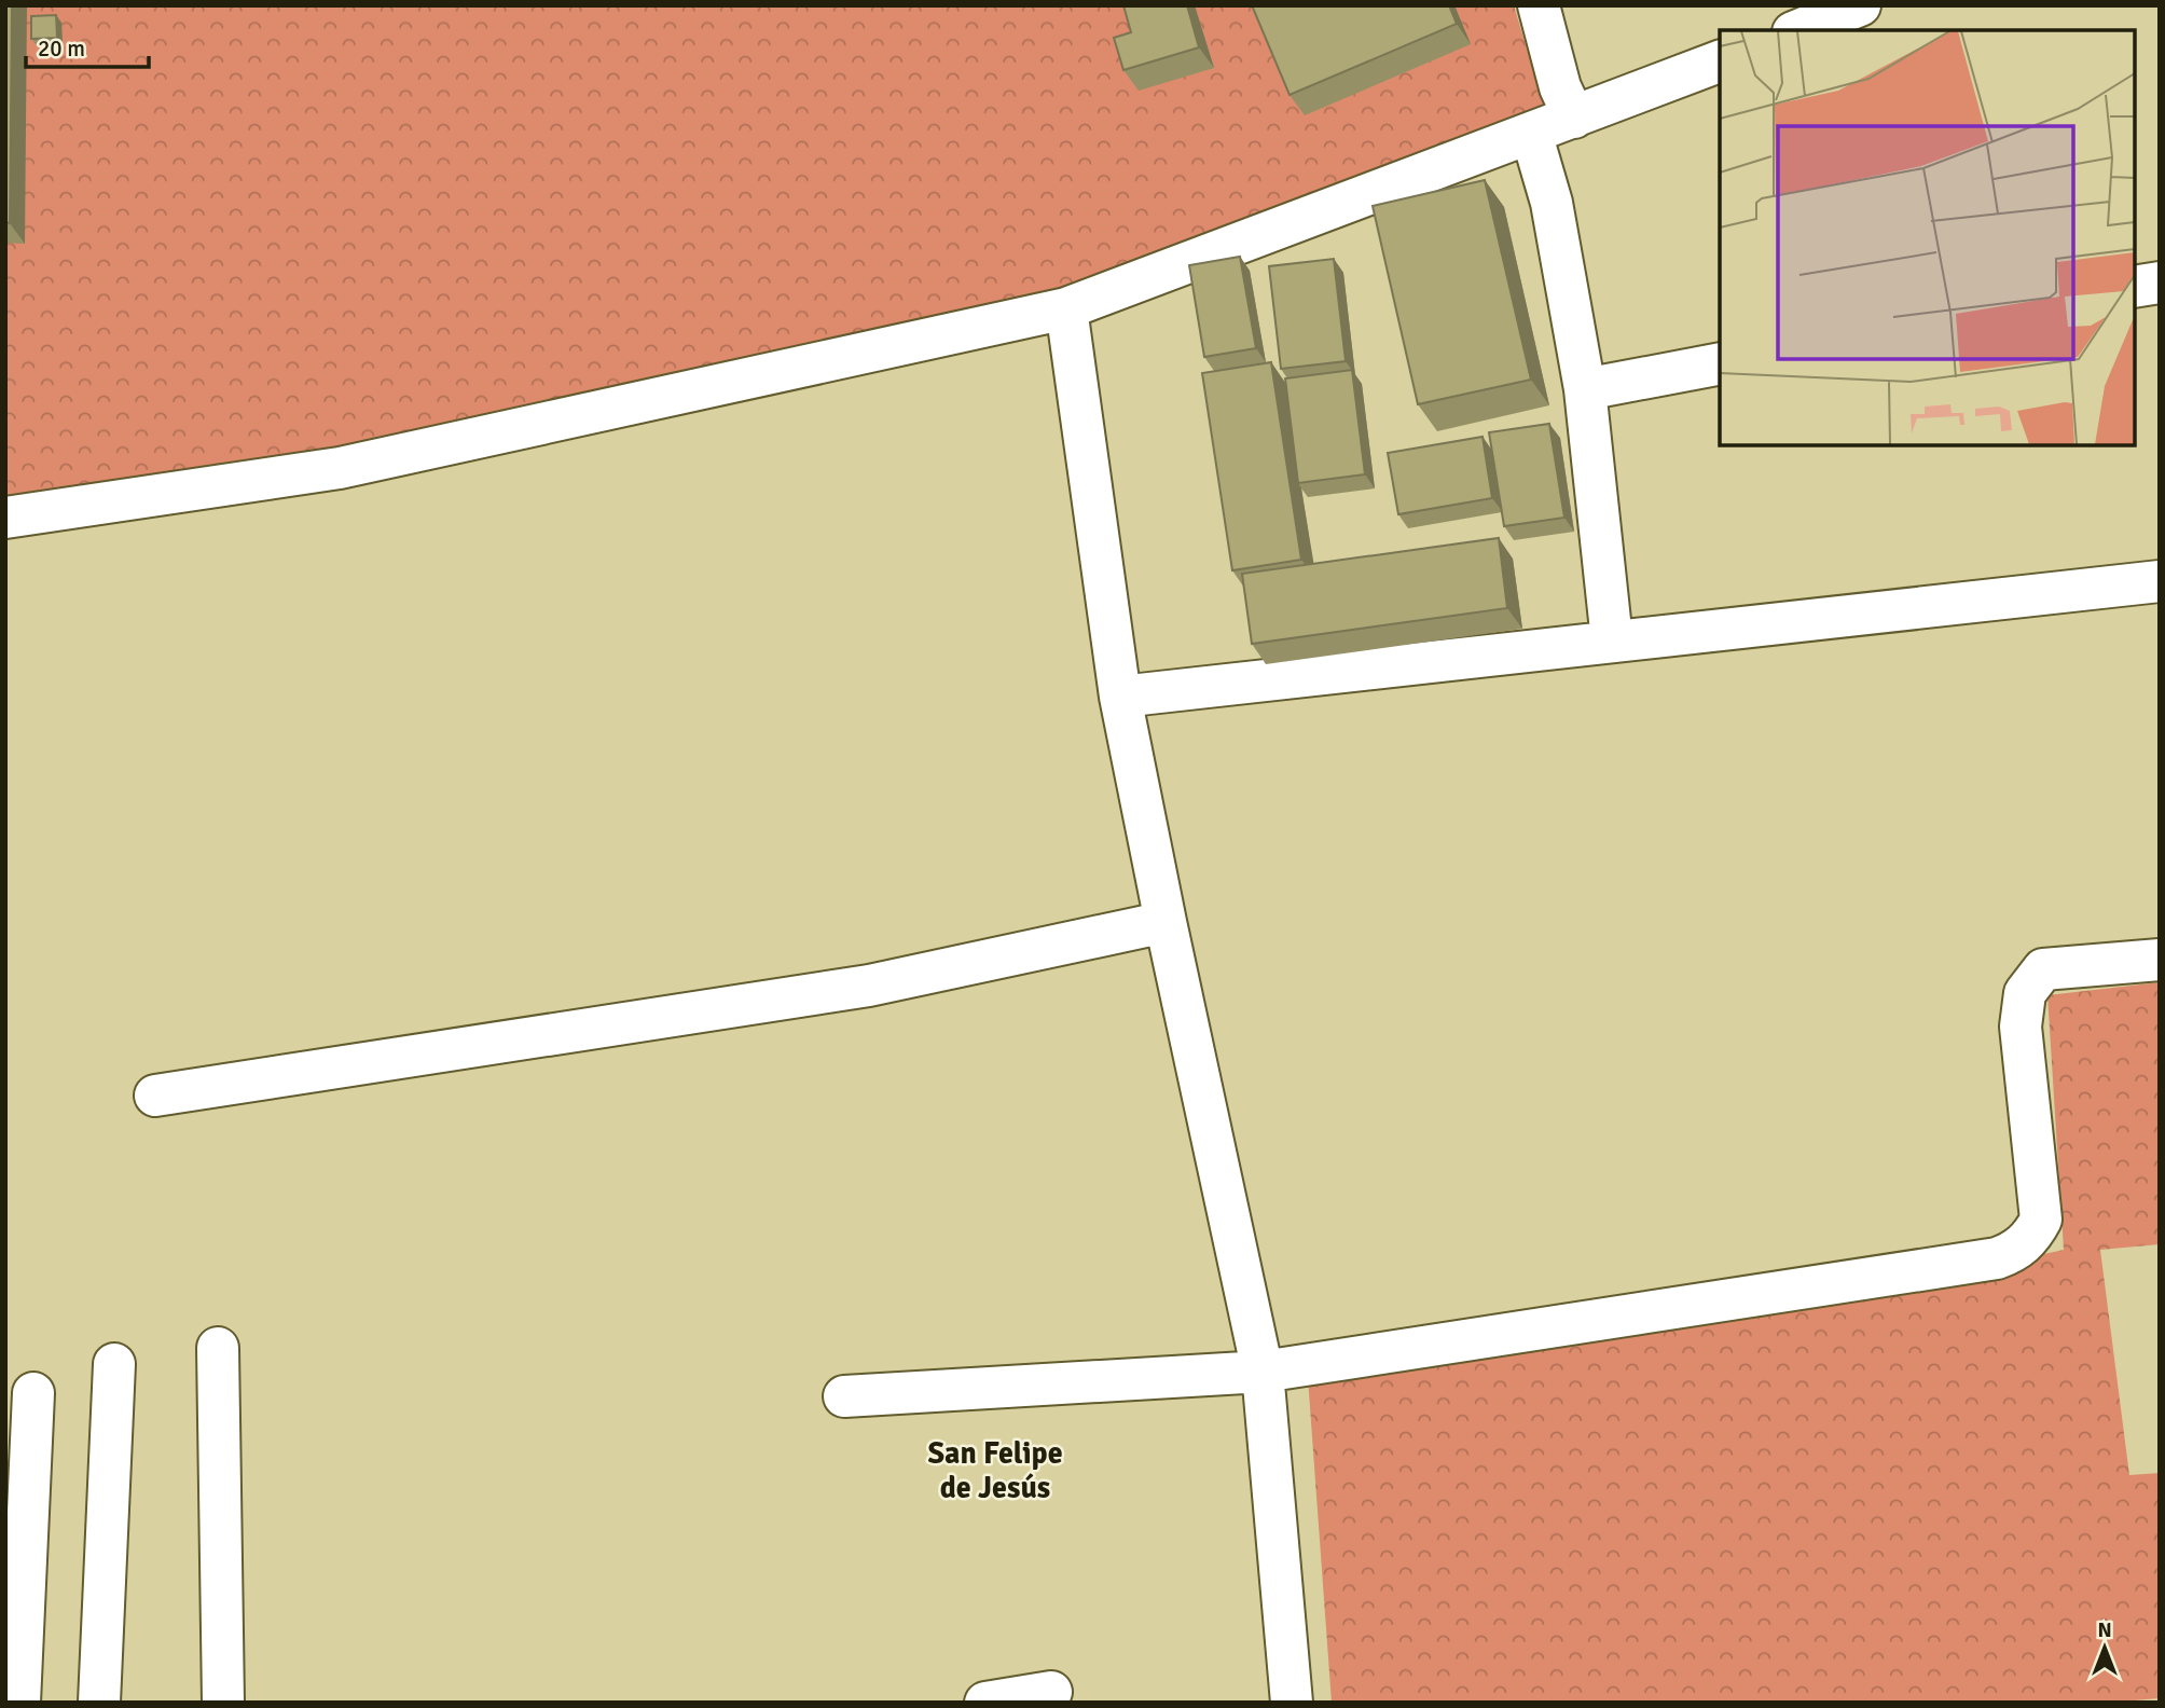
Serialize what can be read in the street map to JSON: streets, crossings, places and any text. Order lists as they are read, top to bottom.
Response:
{
  "districts": ["San Felipe de Jesús"],
  "scale_bar": "20 m",
  "north": "top"
}
